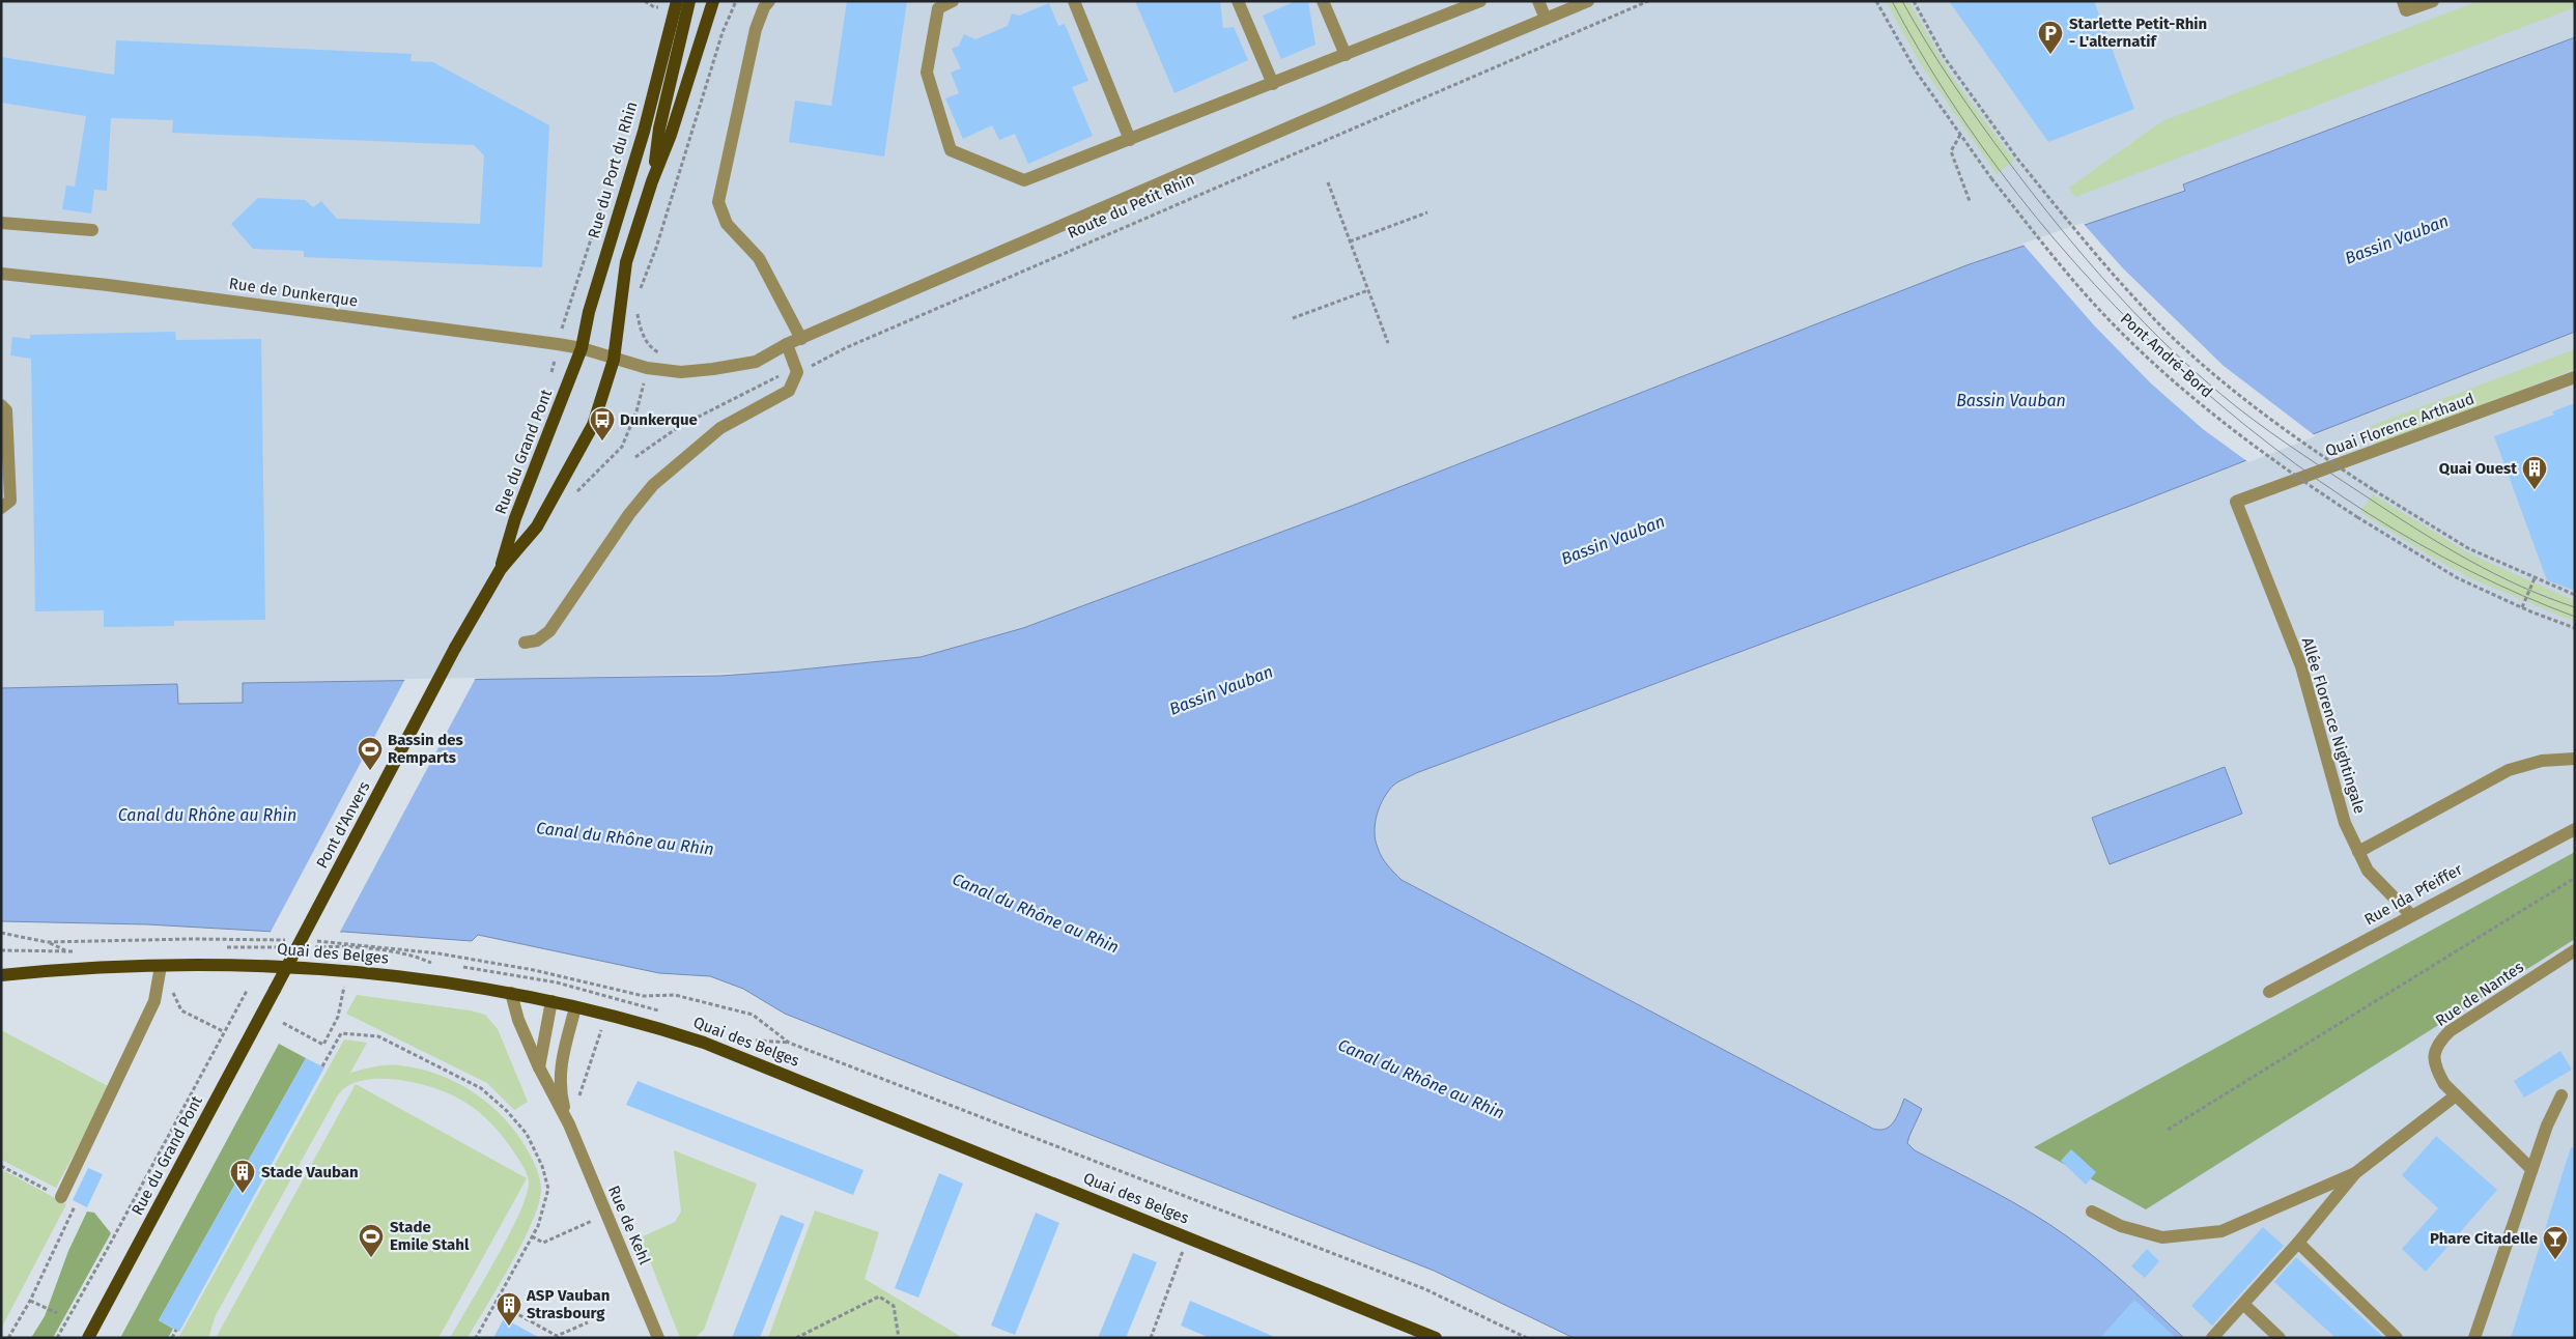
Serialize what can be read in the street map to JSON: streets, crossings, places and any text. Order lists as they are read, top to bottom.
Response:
{
  "streets": {
    "main road": [
      "Rue du Port du Rhin",
      "Rue du Grand Pont",
      "Pont d'Anvers",
      "Quai des Belges"
    ],
    "street": [
      "Route du Petit Rhin",
      "Rue de Dunkerque",
      "Quai Florence Arthaud",
      "Allée Florence Nightingale",
      "Rue Ida Pfeiffer",
      "Rue de Nantes",
      "Rue de Kehl"
    ],
    "path": ["Pont André-Bord"]
  },
  "crossings": [
    ["Rue du Port du Rhin", "Route du Petit Rhin"],
    ["Rue du Port du Rhin", "Rue de Dunkerque"],
    ["Rue du Port du Rhin", "Rue du Grand Pont"],
    ["Route du Petit Rhin", "Rue de Dunkerque"],
    ["Route du Petit Rhin", "Rue du Grand Pont"],
    ["Rue de Dunkerque", "Rue du Grand Pont"],
    ["Quai Florence Arthaud", "Allée Florence Nightingale"],
    ["Rue du Grand Pont", "Pont d'Anvers"],
    ["Allée Florence Nightingale", "Rue Ida Pfeiffer"],
    ["Quai des Belges", "Rue de Kehl"]
  ],
  "water": ["Bassin Vauban", "Canal du Rhône au Rhin"],
  "places": {
    "parking": ["Starlette Petit-Rhin - L'alternatif"],
    "bus stop": ["Dunkerque"],
    "building": ["Quai Ouest", "Stade Vauban", "ASP Vauban Strasbourg"],
    "sports": ["Bassin des Remparts", "Stade Emile Stahl"],
    "bar": ["Phare Citadelle"]
  }
}
